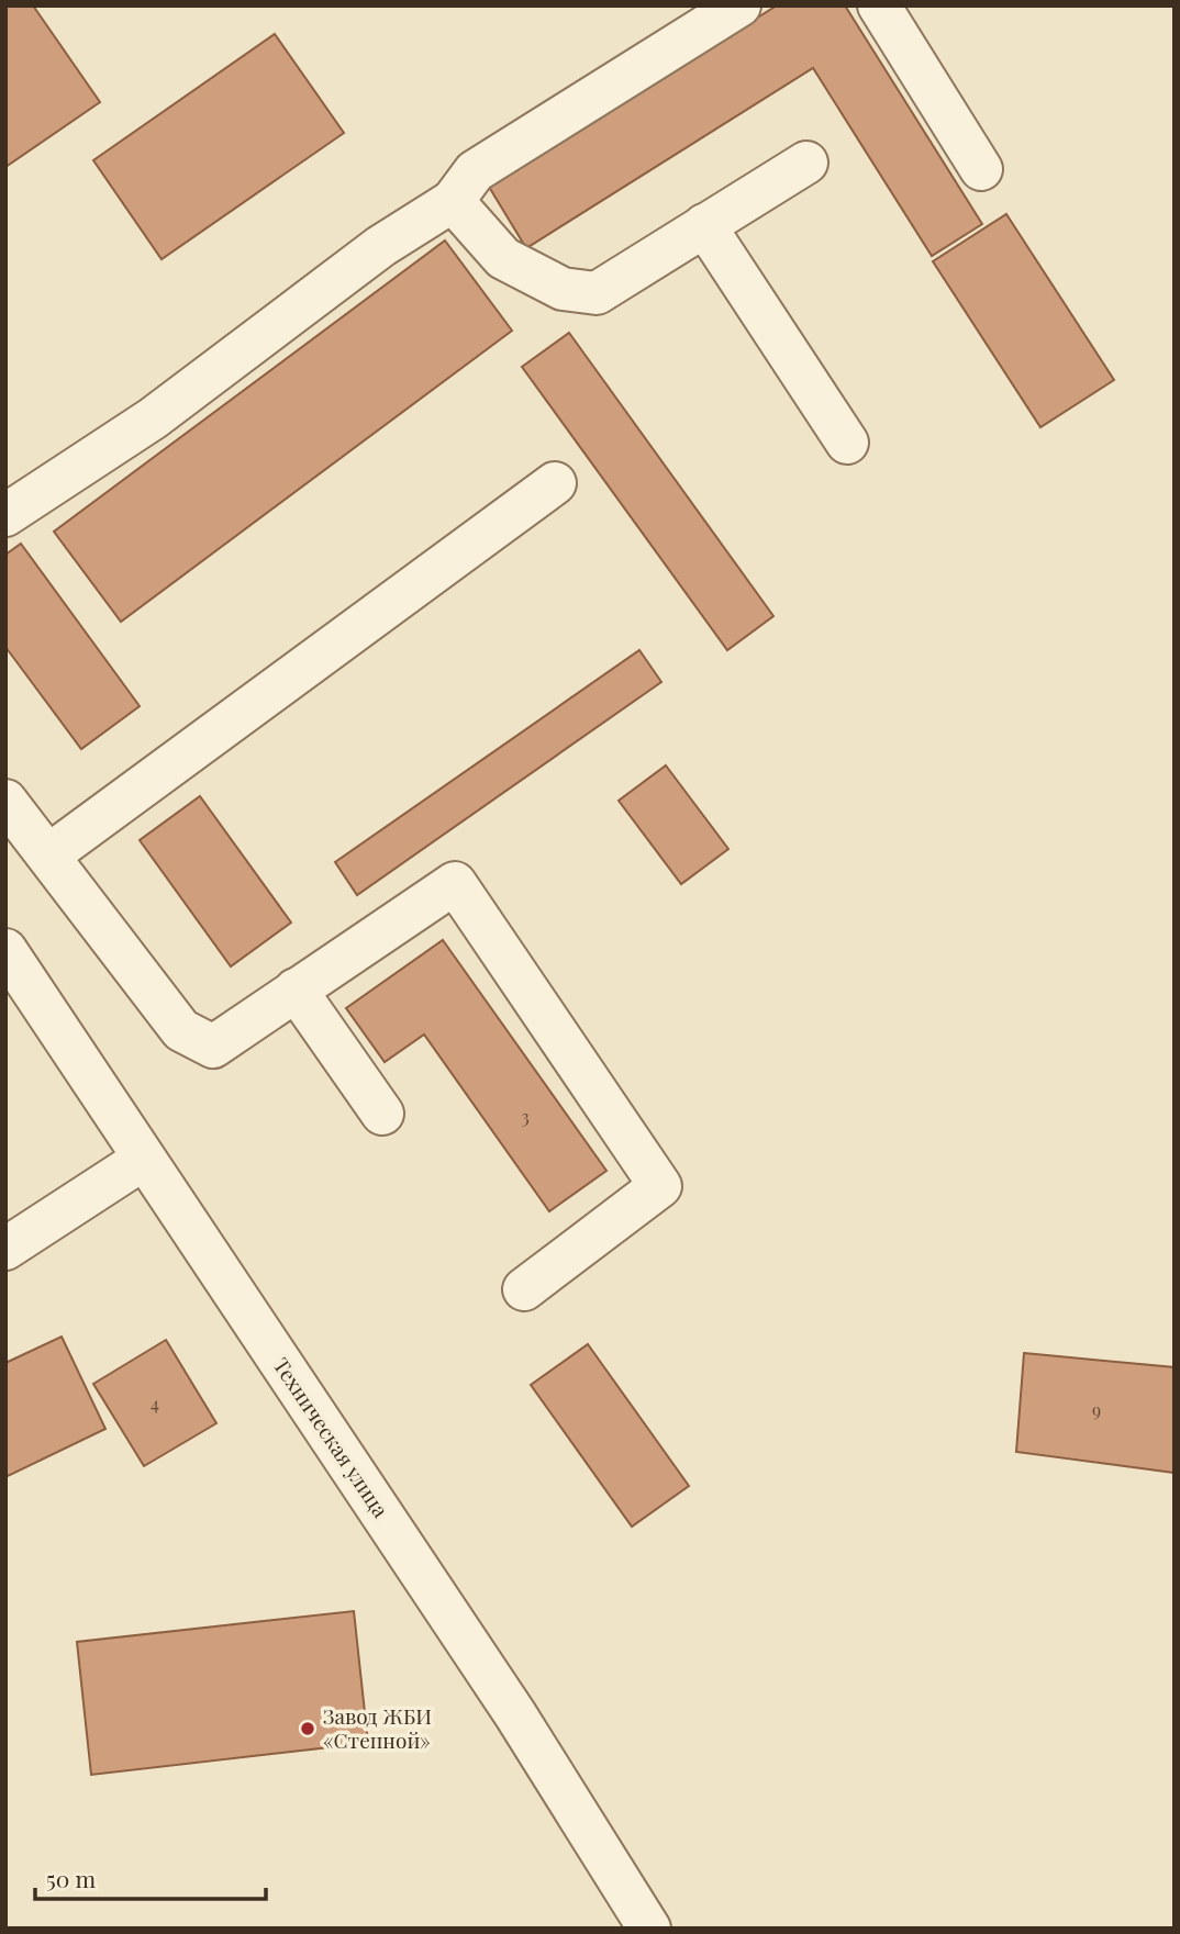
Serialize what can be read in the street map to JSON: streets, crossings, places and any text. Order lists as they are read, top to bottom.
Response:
{
  "streets": {
    "street": ["Техническая улица"]
  },
  "places": ["Завод ЖБИ «Степной»"],
  "house_numbers": ["3", "4", "9"],
  "scale_bar": "50 m"
}
